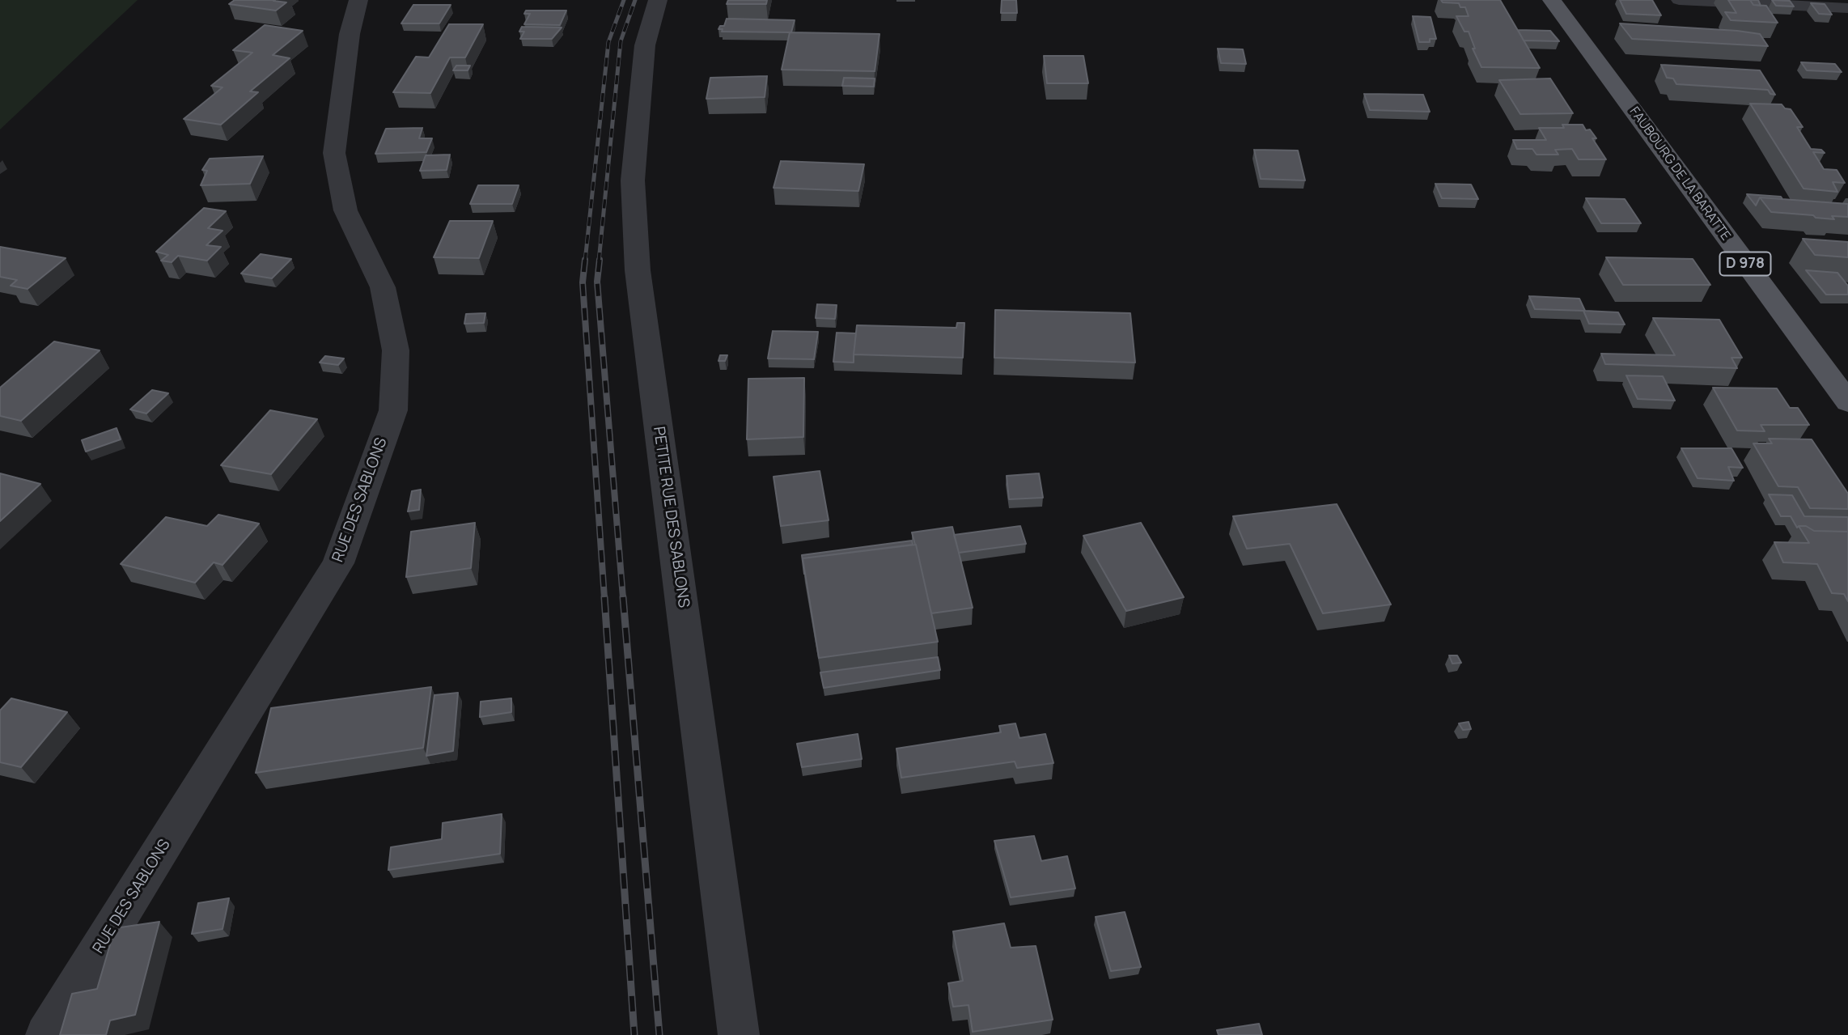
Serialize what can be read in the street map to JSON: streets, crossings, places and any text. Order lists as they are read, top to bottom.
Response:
{
  "streets": {
    "main road": ["FAUBOURG DE LA BARATTE", "D 978"],
    "street": ["RUE DES SABLONS", "PETITE RUE DES SABLONS"]
  }
}
